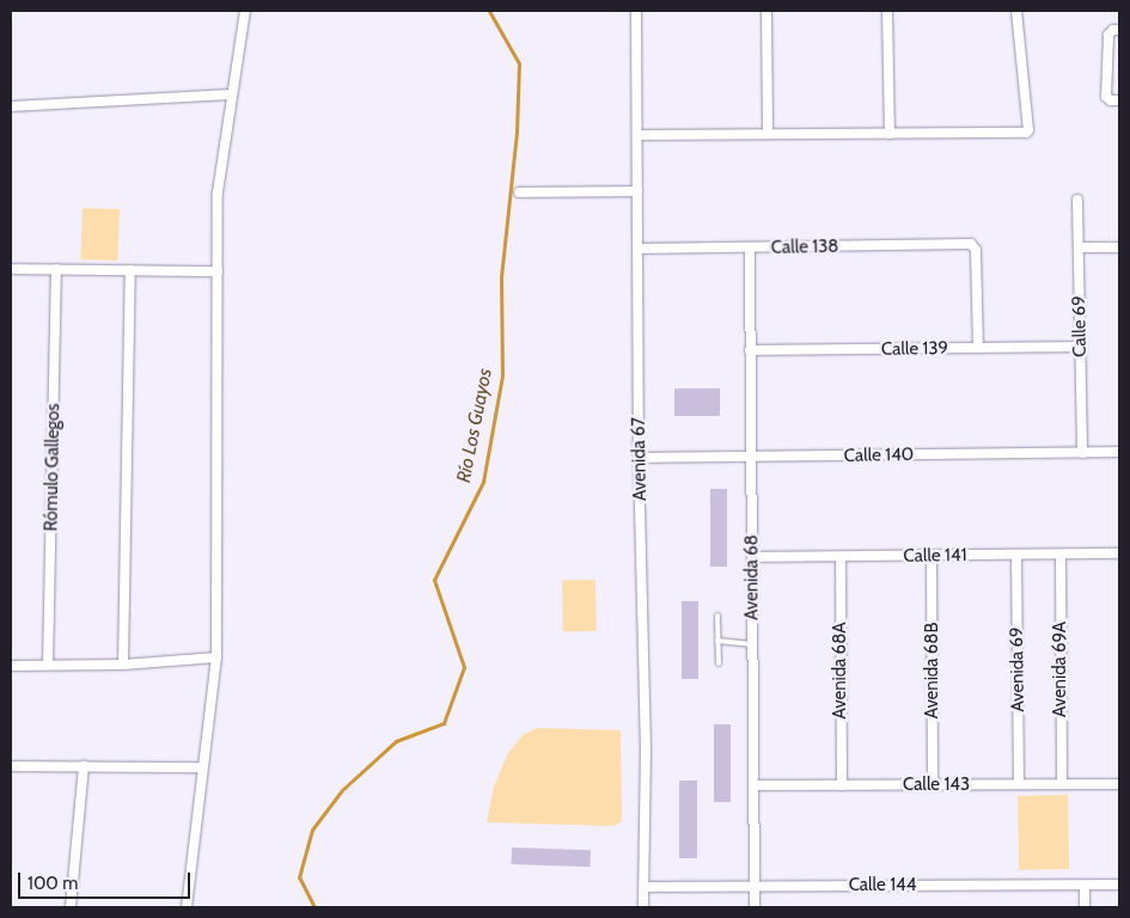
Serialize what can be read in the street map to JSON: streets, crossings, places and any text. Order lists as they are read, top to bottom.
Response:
{
  "streets": {
    "street": [
      "Calle 138",
      "Calle 69",
      "Calle 139",
      "Calle 140",
      "Avenida 67",
      "Rómulo Gallegos",
      "Calle 141",
      "Avenida 68",
      "Avenida 69",
      "Avenida 69A",
      "Avenida 68A",
      "Avenida 68B",
      "Calle 143",
      "Calle 144"
    ]
  },
  "crossings": [
    ["Calle 138", "Calle 139"],
    ["Calle 138", "Avenida 67"],
    ["Calle 138", "Avenida 68"],
    ["Calle 69", "Calle 139"],
    ["Calle 69", "Calle 140"],
    ["Calle 139", "Avenida 68"],
    ["Calle 140", "Avenida 67"],
    ["Calle 140", "Avenida 68"],
    ["Avenida 67", "Calle 144"],
    ["Calle 141", "Avenida 68"],
    ["Calle 141", "Avenida 69"],
    ["Calle 141", "Avenida 69A"],
    ["Calle 141", "Avenida 68A"],
    ["Calle 141", "Avenida 68B"],
    ["Avenida 68", "Calle 143"],
    ["Avenida 68", "Calle 144"],
    ["Avenida 69", "Calle 143"],
    ["Avenida 69A", "Calle 143"],
    ["Avenida 68A", "Calle 143"],
    ["Avenida 68B", "Calle 143"]
  ],
  "water": ["Río Los Guayos"],
  "scale_bar": "100 m"
}
